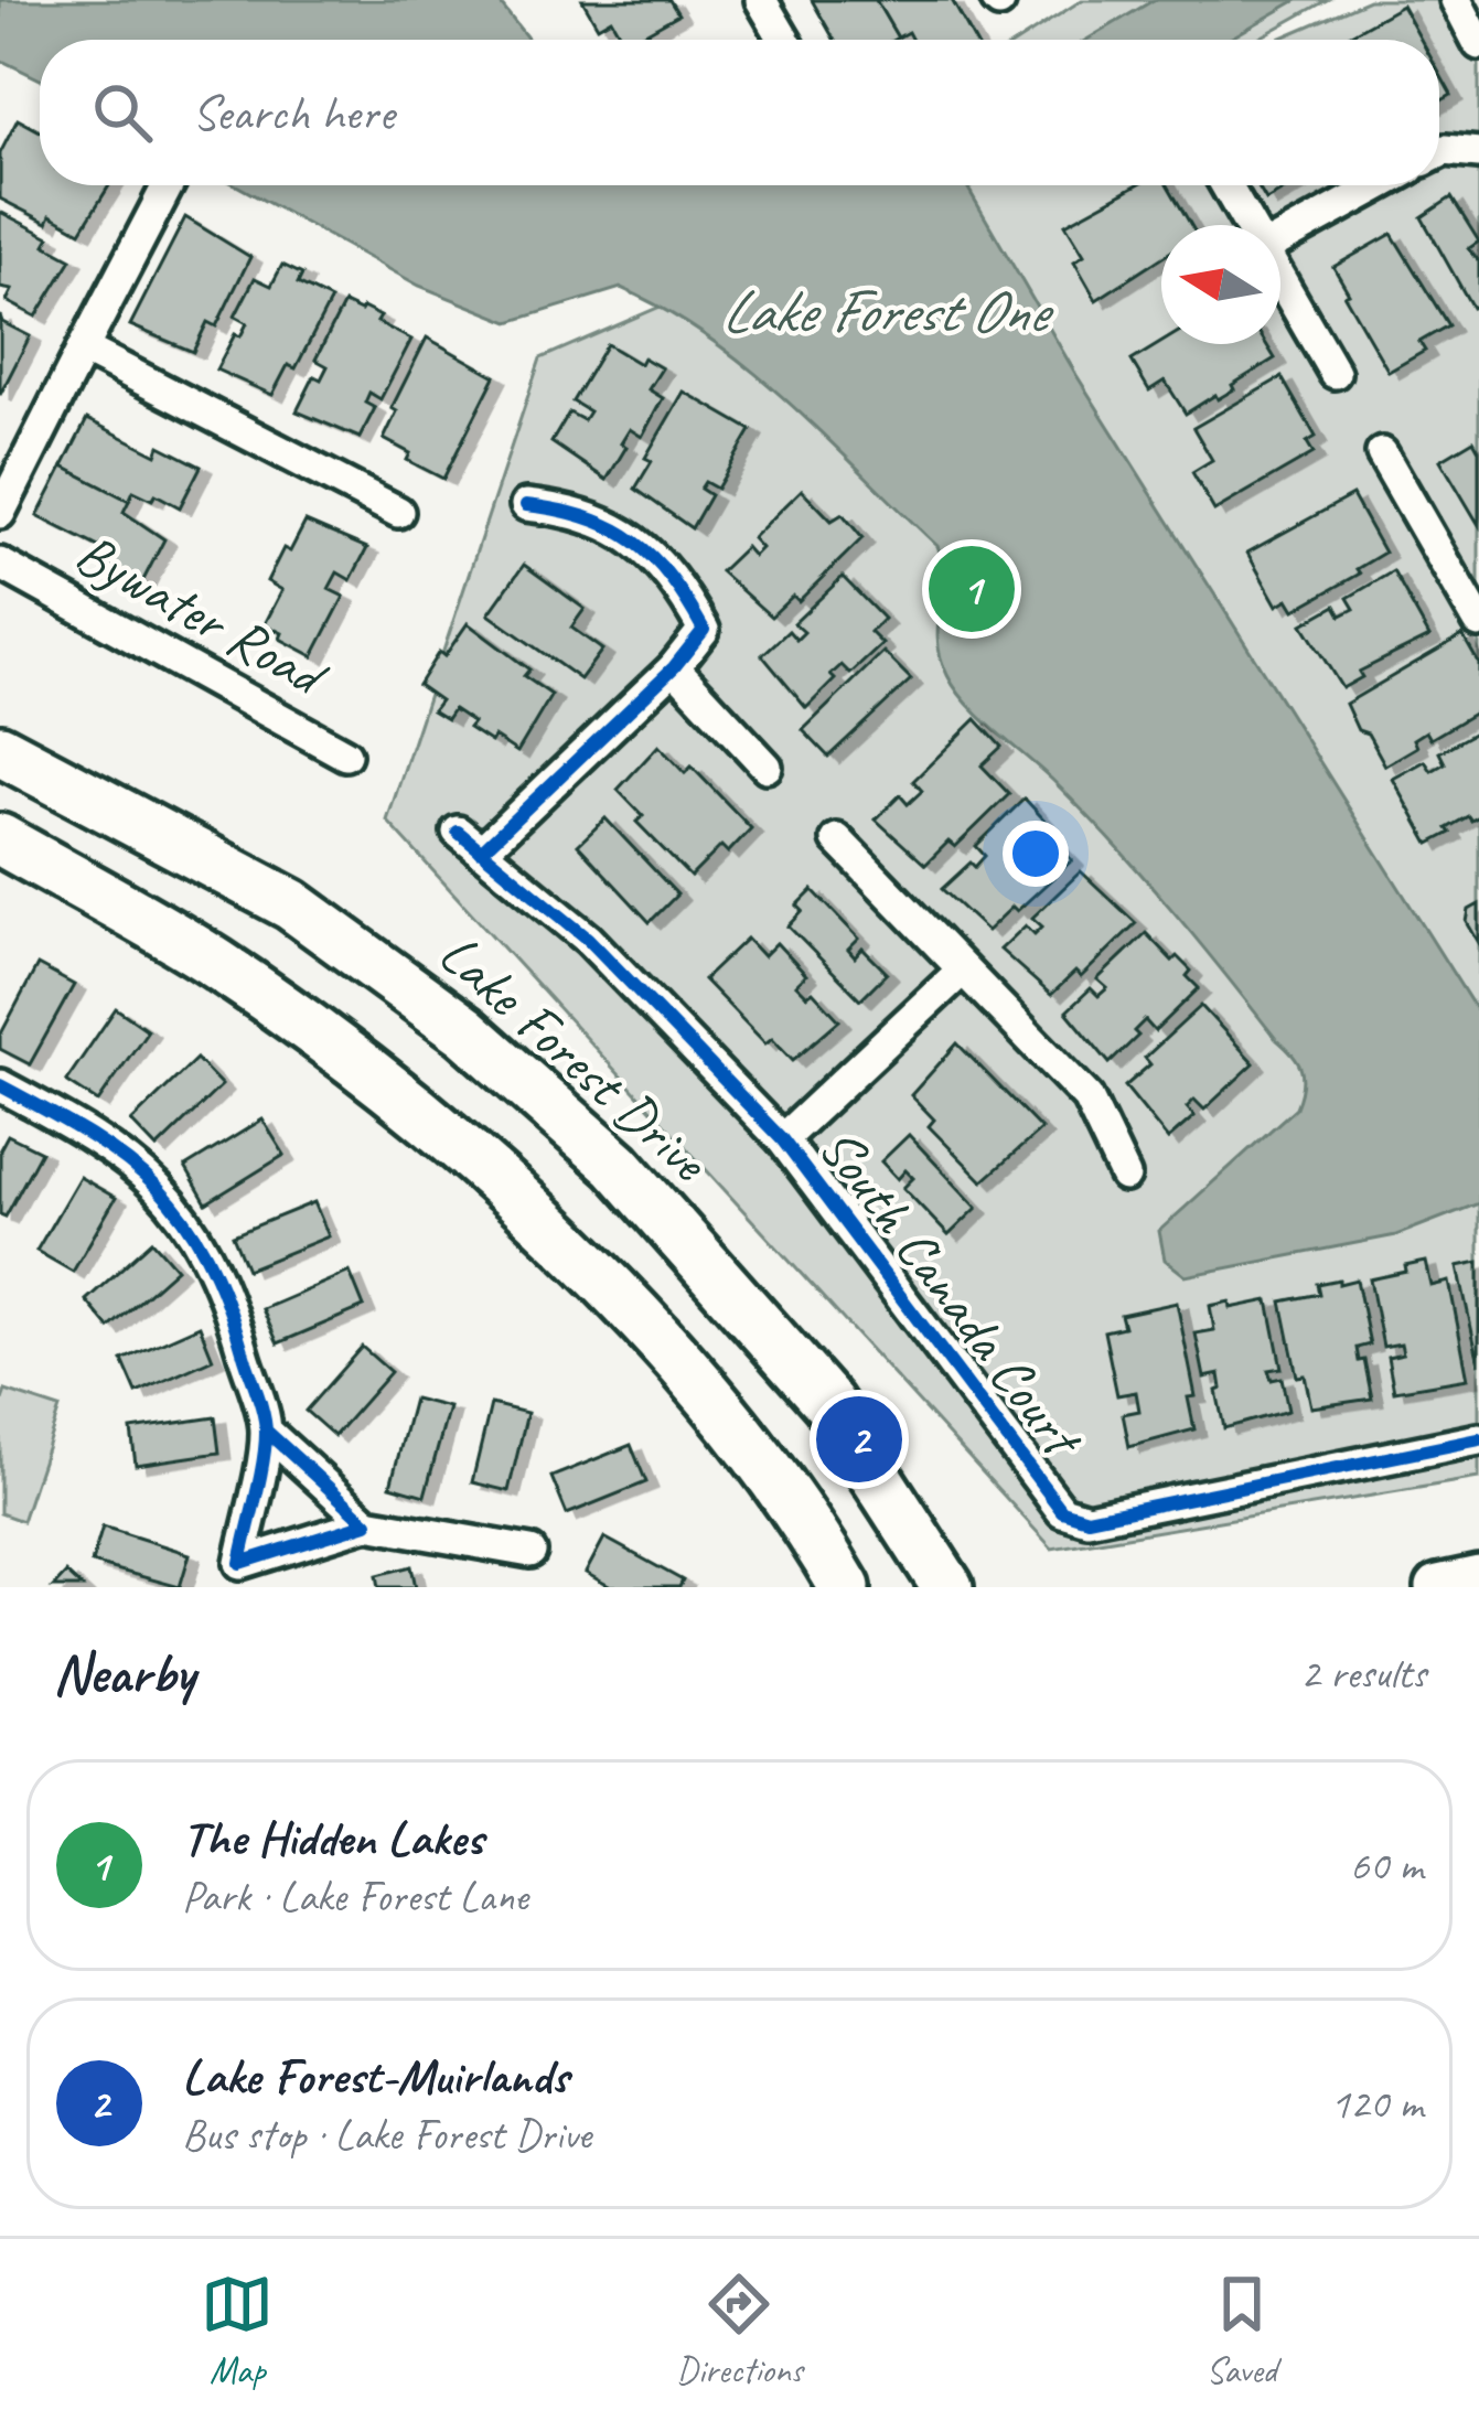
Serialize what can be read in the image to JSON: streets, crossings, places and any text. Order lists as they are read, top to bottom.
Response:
{
  "streets": {
    "main road": ["Lake Forest Drive"],
    "street": ["Bywater Road", "South Canada Court"]
  },
  "water": ["Lake Forest One"],
  "north": "left",
  "page": {
    "search": "Search here",
    "pins": ["1", "2"],
    "heading": ["Nearby", "2 results"],
    "list": [
      {
        "mark": "1",
        "name": "The Hidden Lakes",
        "note": "Park · Lake Forest Lane",
        "value": "60 m"
      },
      {
        "mark": "2",
        "name": "Lake Forest-Muirlands",
        "note": "Bus stop · Lake Forest Drive",
        "value": "120 m"
      }
    ],
    "nav": ["Map", "Directions", "Saved"]
  }
}
